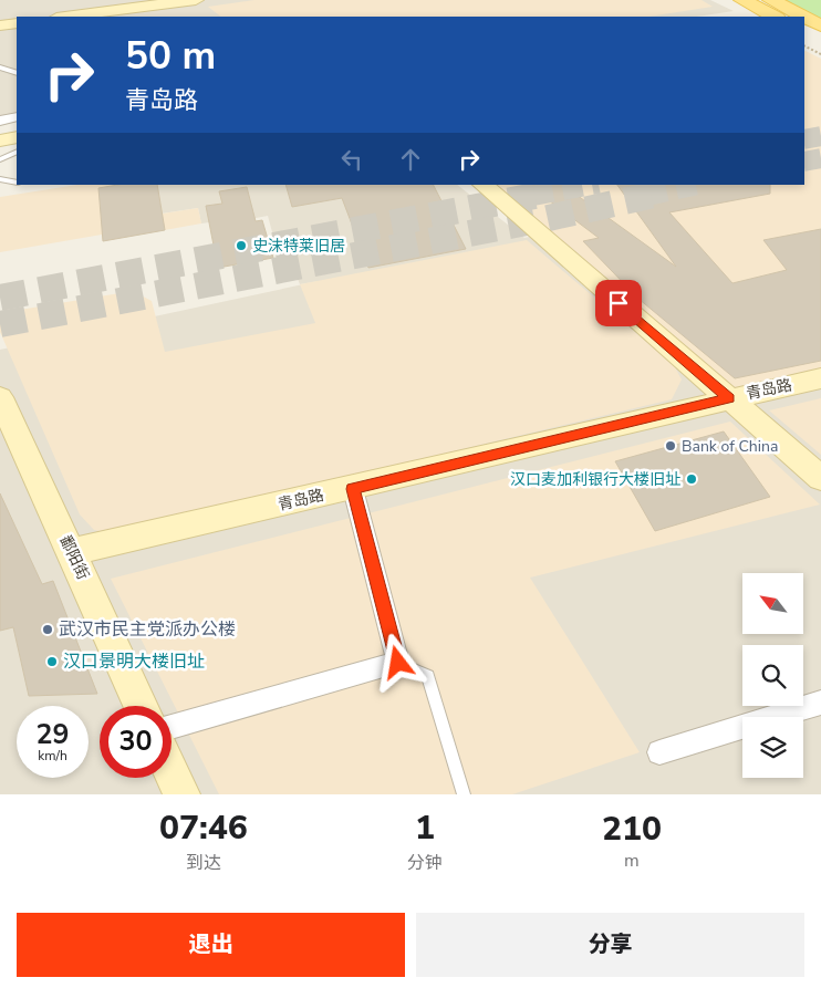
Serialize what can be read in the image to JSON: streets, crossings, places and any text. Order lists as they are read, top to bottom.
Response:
{
  "streets": {
    "street": ["青岛路", "鄱阳街"]
  },
  "crossings": [
    ["青岛路", "鄱阳街"]
  ],
  "places": [
    "史沫特莱旧居",
    "Bank of China",
    "汉口麦加利银行大楼旧址",
    "武汉市民主党派办公楼",
    "汉口景明大楼旧址"
  ],
  "north": "top left",
  "page": {
    "turn": ["50 m", "青岛路"],
    "speed": "29 km/h",
    "limit": "30",
    "eta": [
      "07:46",
      "到达",
      "1",
      "分钟",
      "210",
      "m"
    ],
    "buttons": ["退出", "分享"]
  }
}
